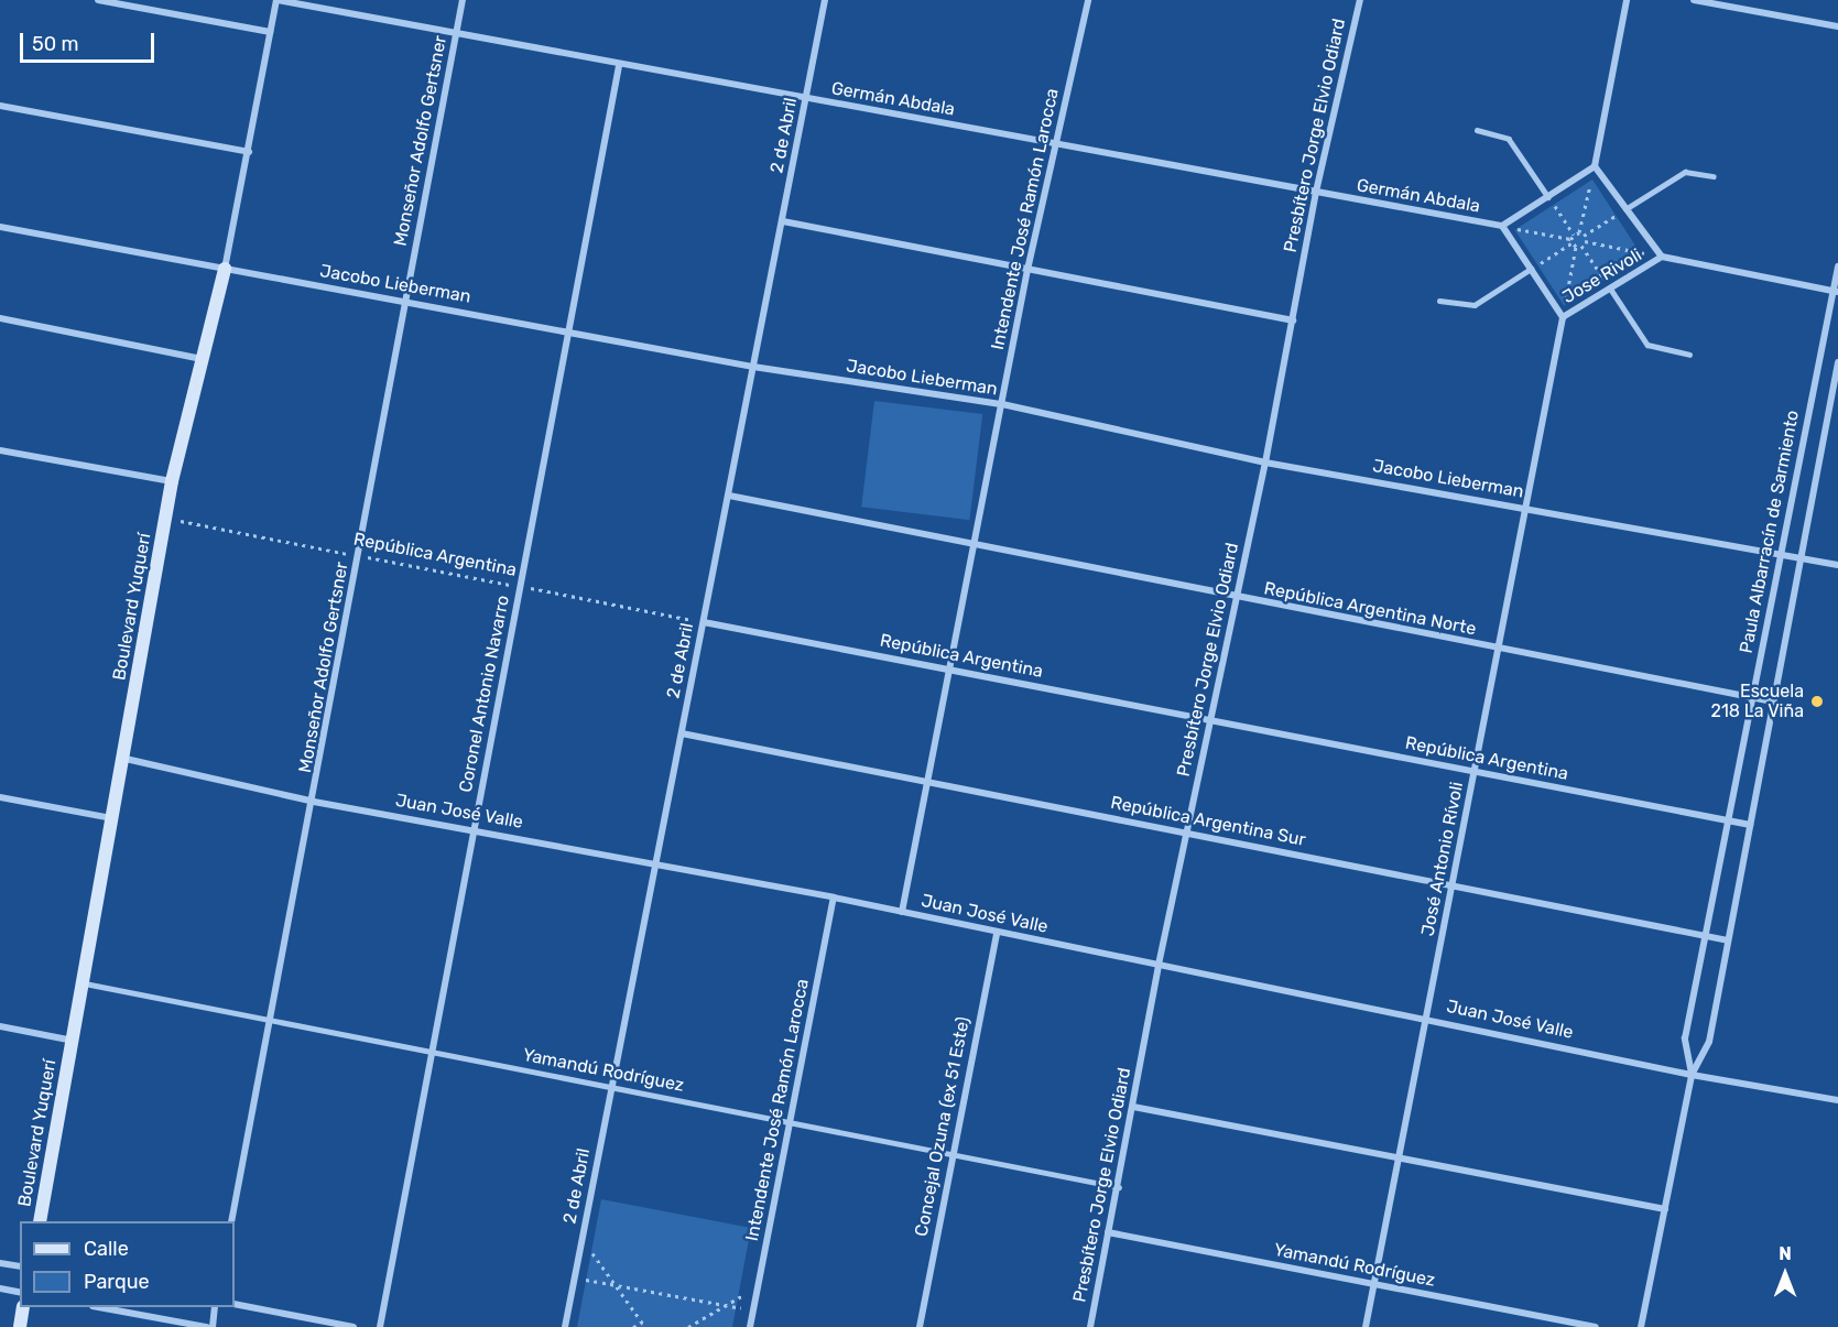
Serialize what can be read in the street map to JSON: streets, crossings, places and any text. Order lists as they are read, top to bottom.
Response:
{
  "streets": {
    "street": [
      "Germán Abdala",
      "2 de Abril",
      "Presbítero Jorge Elvio Odiard",
      "Monseñor Adolfo Gertsner",
      "Intendente José Ramón Larocca",
      "Jose Rivoli",
      "Jacobo Lieberman",
      "Paula Albarracín de Sarmiento",
      "República Argentina",
      "Boulevard Yuquerí",
      "República Argentina Norte",
      "Coronel Antonio Navarro",
      "Juan José Valle",
      "República Argentina Sur",
      "José Antonio Rívoli",
      "Yamandú Rodríguez",
      "Concejal Ozuna (ex 51 Este)"
    ]
  },
  "crossings": [
    ["Germán Abdala", "2 de Abril"],
    ["Germán Abdala", "Presbítero Jorge Elvio Odiard"],
    ["Germán Abdala", "Monseñor Adolfo Gertsner"],
    ["Germán Abdala", "Intendente José Ramón Larocca"],
    ["Germán Abdala", "Jose Rivoli"],
    ["Germán Abdala", "Boulevard Yuquerí"],
    ["Germán Abdala", "Coronel Antonio Navarro"],
    ["2 de Abril", "Jacobo Lieberman"],
    ["2 de Abril", "República Argentina"],
    ["2 de Abril", "República Argentina Norte"],
    ["2 de Abril", "Juan José Valle"],
    ["2 de Abril", "República Argentina Sur"],
    ["2 de Abril", "Yamandú Rodríguez"],
    ["Presbítero Jorge Elvio Odiard", "Jacobo Lieberman"],
    ["Presbítero Jorge Elvio Odiard", "República Argentina"],
    ["Presbítero Jorge Elvio Odiard", "República Argentina Norte"],
    ["Presbítero Jorge Elvio Odiard", "Juan José Valle"],
    ["Presbítero Jorge Elvio Odiard", "República Argentina Sur"],
    ["Presbítero Jorge Elvio Odiard", "Yamandú Rodríguez"],
    ["Monseñor Adolfo Gertsner", "Jacobo Lieberman"],
    ["Monseñor Adolfo Gertsner", "República Argentina"],
    ["Monseñor Adolfo Gertsner", "Juan José Valle"],
    ["Monseñor Adolfo Gertsner", "Yamandú Rodríguez"],
    ["Intendente José Ramón Larocca", "Jacobo Lieberman"],
    ["Intendente José Ramón Larocca", "República Argentina"],
    ["Intendente José Ramón Larocca", "República Argentina Norte"],
    ["Intendente José Ramón Larocca", "Juan José Valle"],
    ["Intendente José Ramón Larocca", "República Argentina Sur"],
    ["Intendente José Ramón Larocca", "Yamandú Rodríguez"],
    ["Jose Rivoli", "José Antonio Rívoli"],
    ["Jacobo Lieberman", "Paula Albarracín de Sarmiento"],
    ["Jacobo Lieberman", "Boulevard Yuquerí"],
    ["Jacobo Lieberman", "Coronel Antonio Navarro"],
    ["Jacobo Lieberman", "José Antonio Rívoli"],
    ["Paula Albarracín de Sarmiento", "República Argentina"],
    ["Paula Albarracín de Sarmiento", "República Argentina Norte"],
    ["Paula Albarracín de Sarmiento", "Juan José Valle"],
    ["Paula Albarracín de Sarmiento", "República Argentina Sur"],
    ["República Argentina", "Boulevard Yuquerí"],
    ["República Argentina", "Coronel Antonio Navarro"],
    ["República Argentina", "José Antonio Rívoli"],
    ["Boulevard Yuquerí", "Juan José Valle"],
    ["Boulevard Yuquerí", "Yamandú Rodríguez"],
    ["República Argentina Norte", "José Antonio Rívoli"],
    ["Coronel Antonio Navarro", "Juan José Valle"],
    ["Coronel Antonio Navarro", "Yamandú Rodríguez"],
    ["Juan José Valle", "José Antonio Rívoli"],
    ["Juan José Valle", "Concejal Ozuna (ex 51 Este)"],
    ["República Argentina Sur", "José Antonio Rívoli"],
    ["José Antonio Rívoli", "Yamandú Rodríguez"],
    ["Yamandú Rodríguez", "Concejal Ozuna (ex 51 Este)"]
  ],
  "places": ["Escuela 218 La Viña"],
  "legend": ["Calle", "Parque"],
  "scale_bar": "50 m",
  "north": "top"
}
